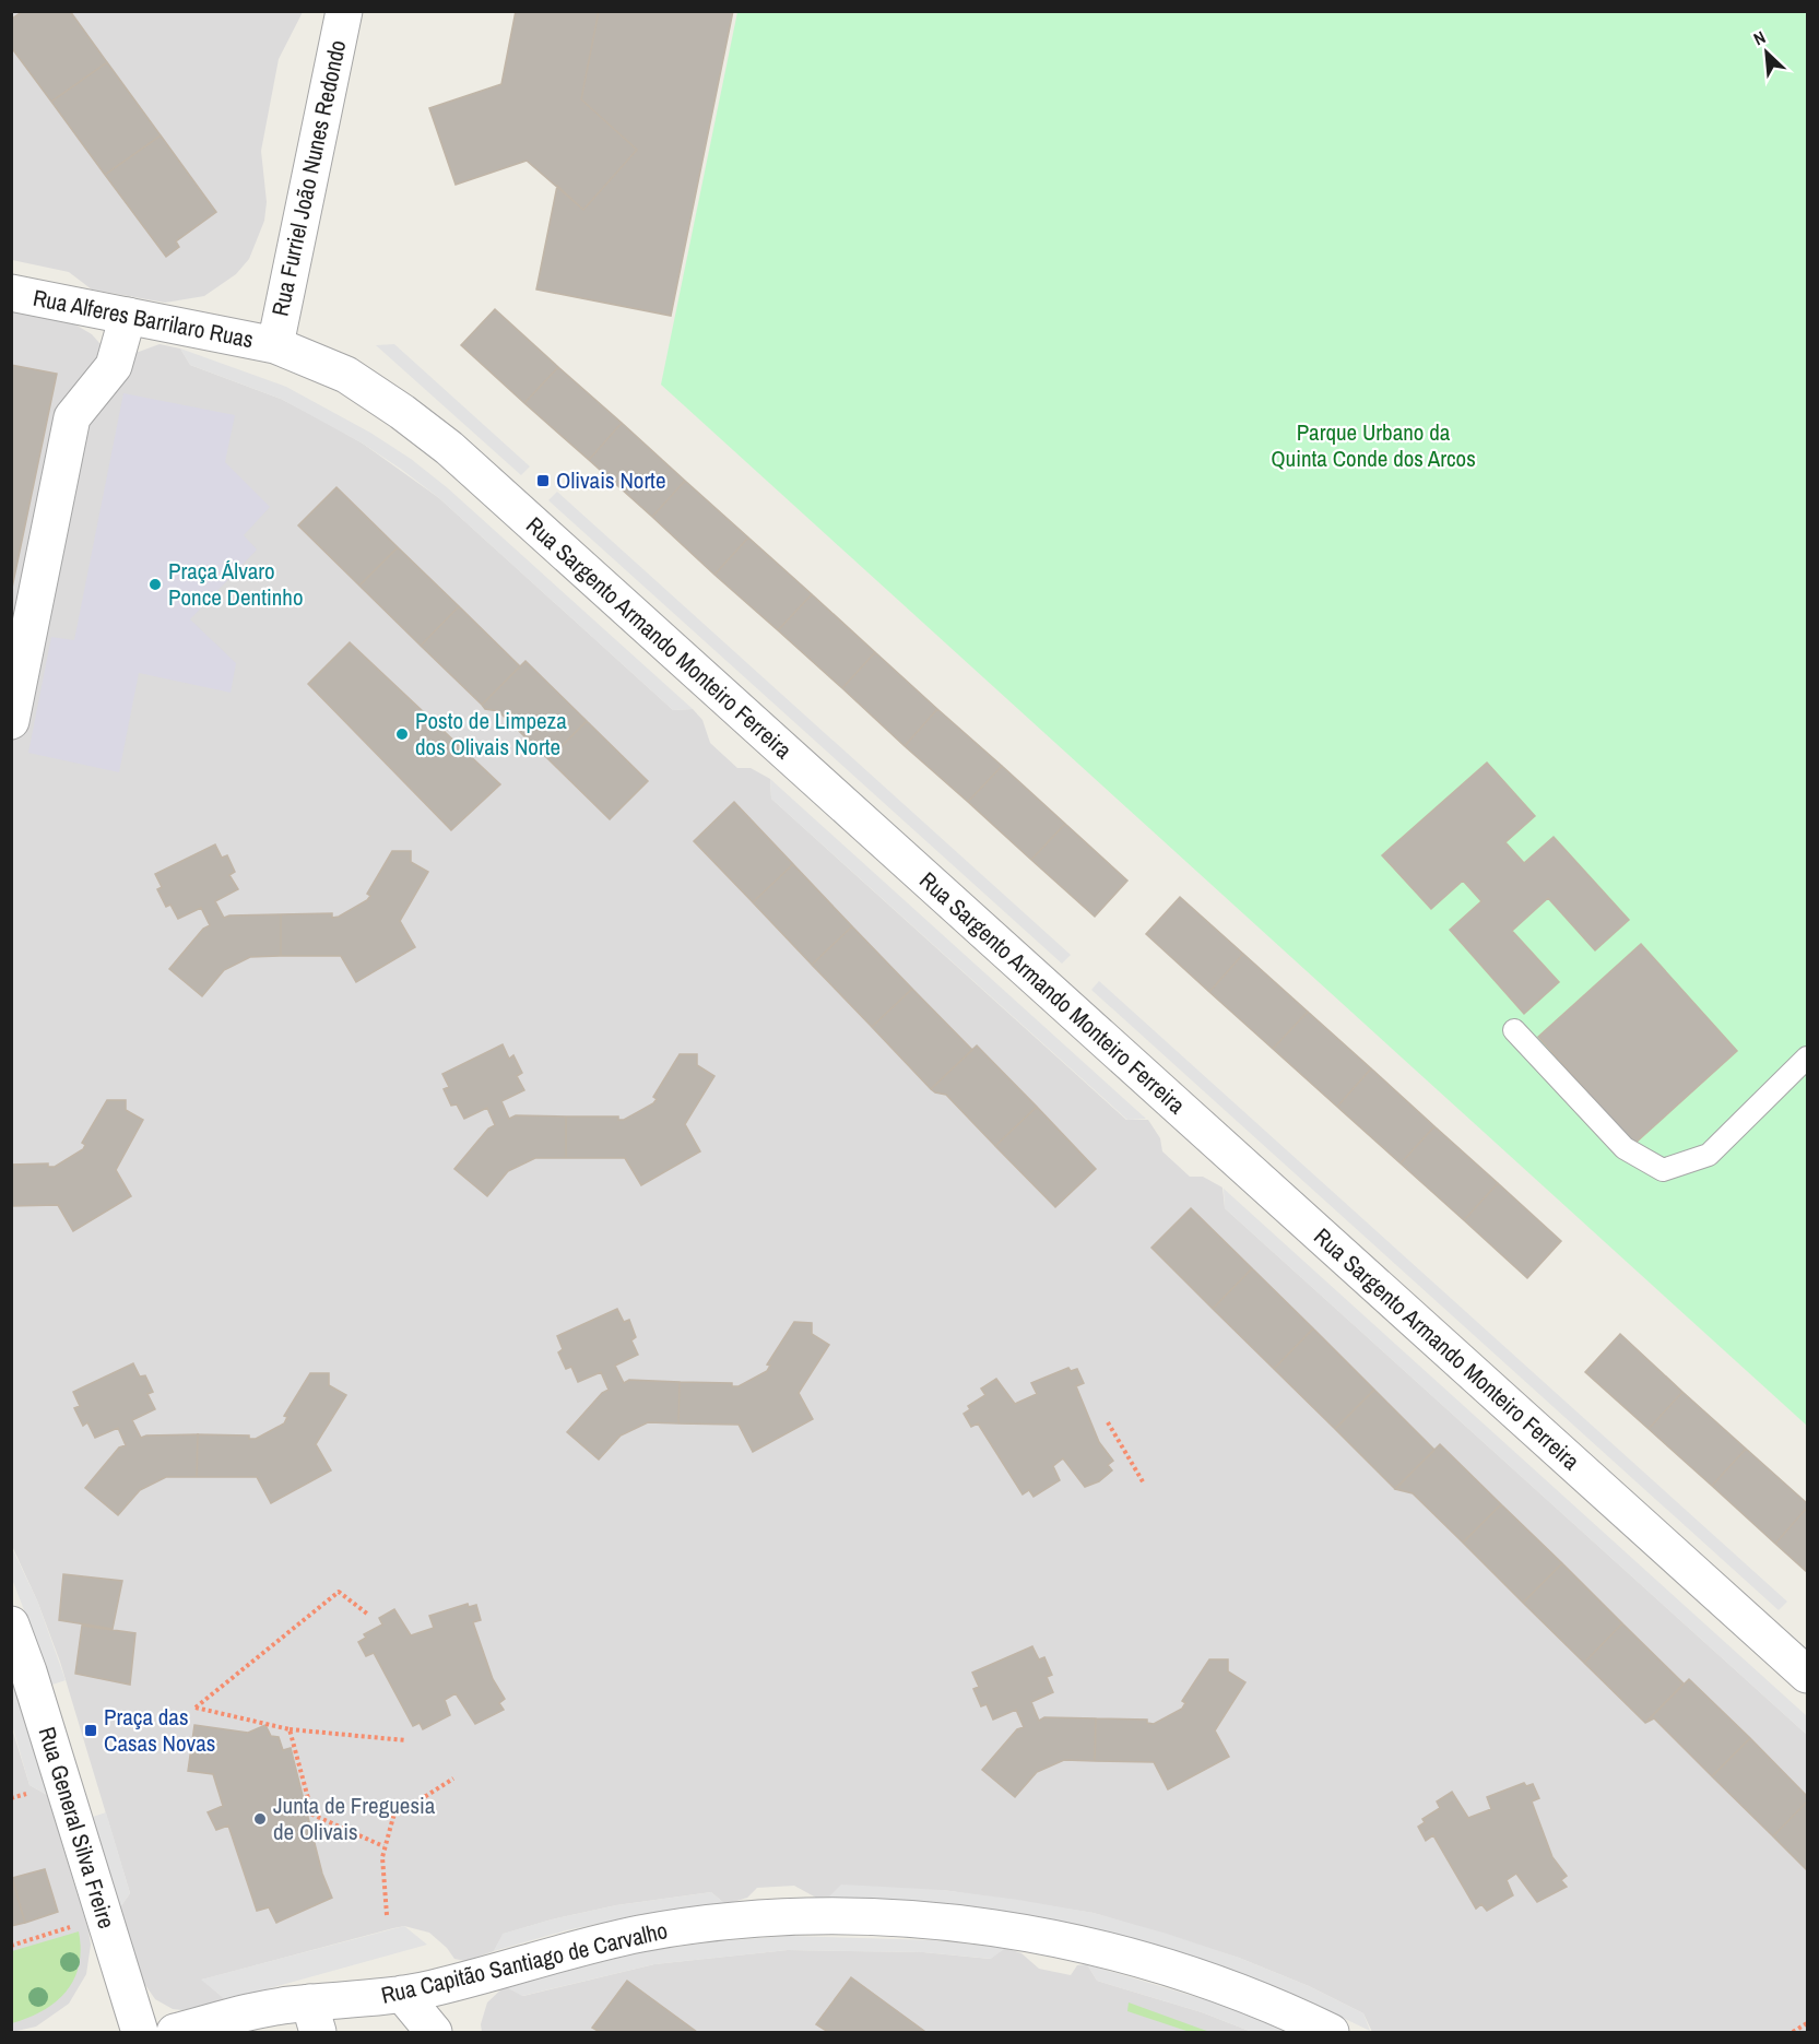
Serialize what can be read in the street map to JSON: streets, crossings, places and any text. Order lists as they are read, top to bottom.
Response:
{
  "streets": {
    "street": [
      "Rua Furriel João Nunes Redondo",
      "Rua Alferes Barrilaro Ruas",
      "Rua Sargento Armando Monteiro Ferreira",
      "Rua General Silva Freire",
      "Rua Capitão Santiago de Carvalho"
    ]
  },
  "crossings": [
    ["Rua Furriel João Nunes Redondo", "Rua Alferes Barrilaro Ruas"],
    ["Rua Furriel João Nunes Redondo", "Rua Sargento Armando Monteiro Ferreira"],
    ["Rua Alferes Barrilaro Ruas", "Rua Sargento Armando Monteiro Ferreira"]
  ],
  "parks": ["Parque Urbano da Quinta Conde dos Arcos"],
  "places": {
    "transit": ["Olivais Norte", "Praça das Casas Novas"],
    "other": ["Praça Álvaro Ponce Dentinho", "Posto de Limpeza dos Olivais Norte", "Junta de Freguesia de Olivais"]
  },
  "north": "top left"
}
